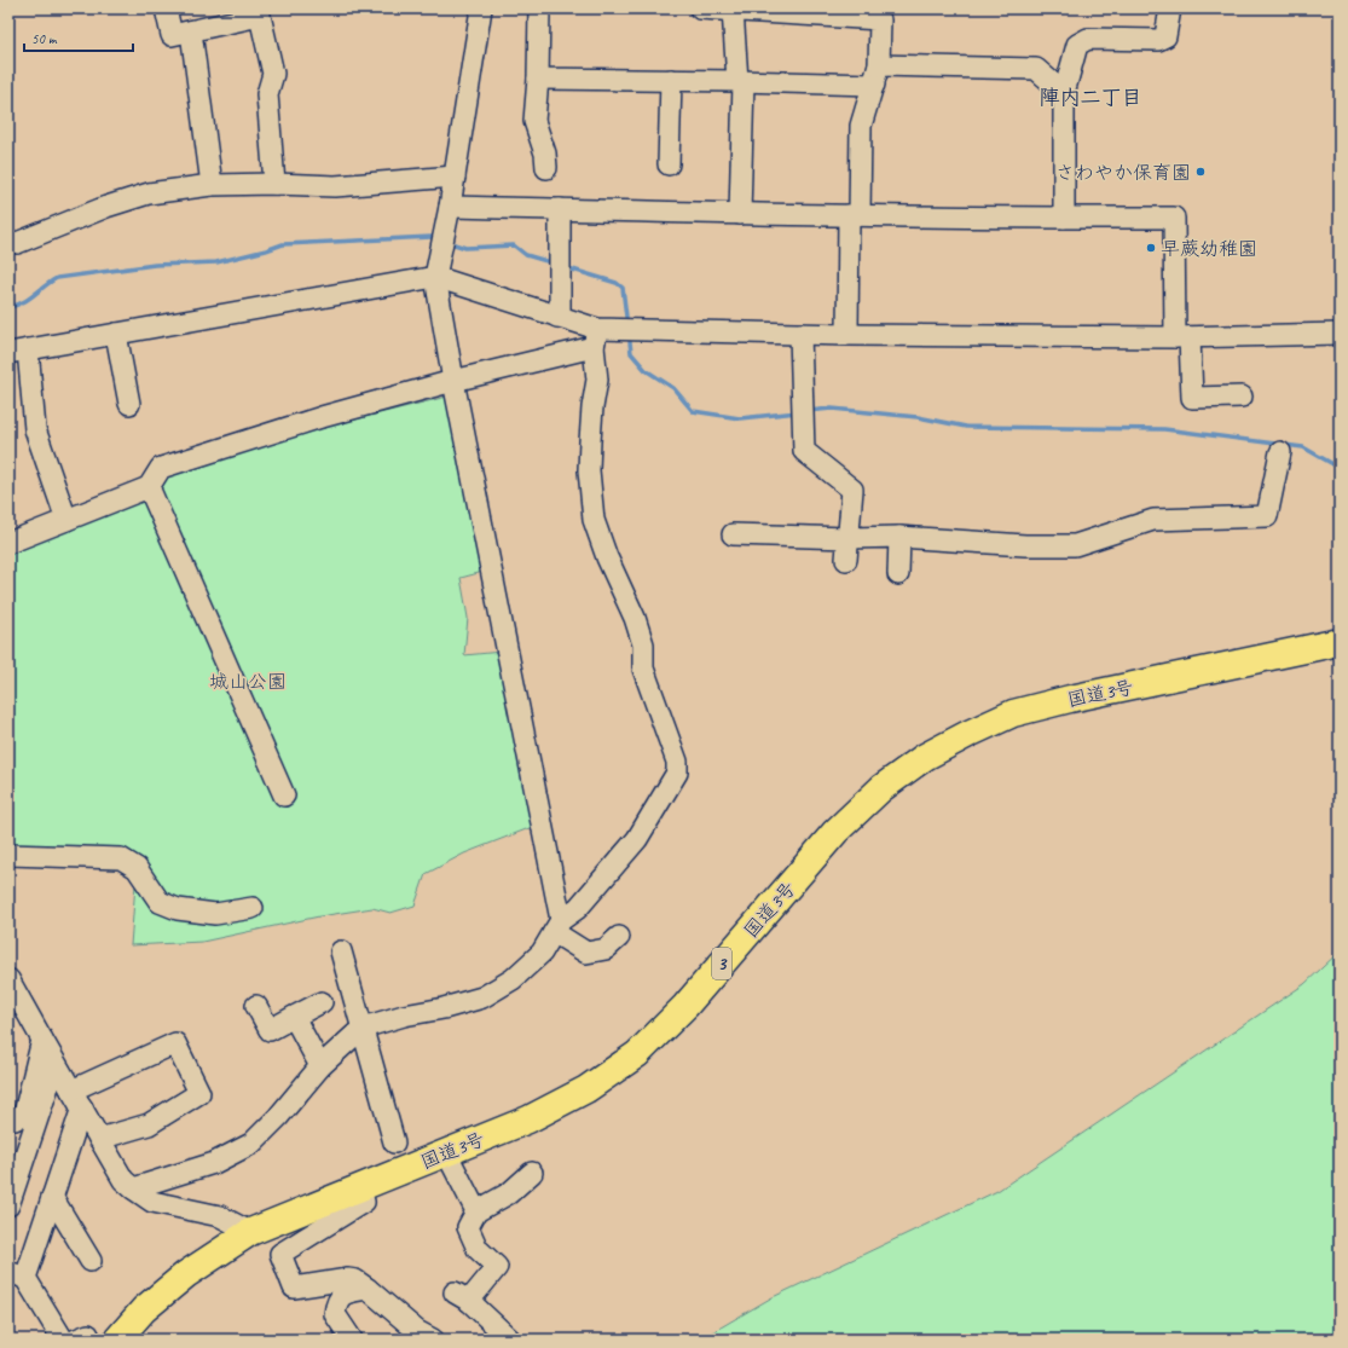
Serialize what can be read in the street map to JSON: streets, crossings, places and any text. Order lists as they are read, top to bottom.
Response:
{
  "streets": {
    "highway": ["国道3号", "3"]
  },
  "districts": ["陣内二丁目"],
  "parks": ["城山公園"],
  "places": ["さわやか保育園", "早蕨幼稚園"],
  "scale_bar": "50 m"
}
